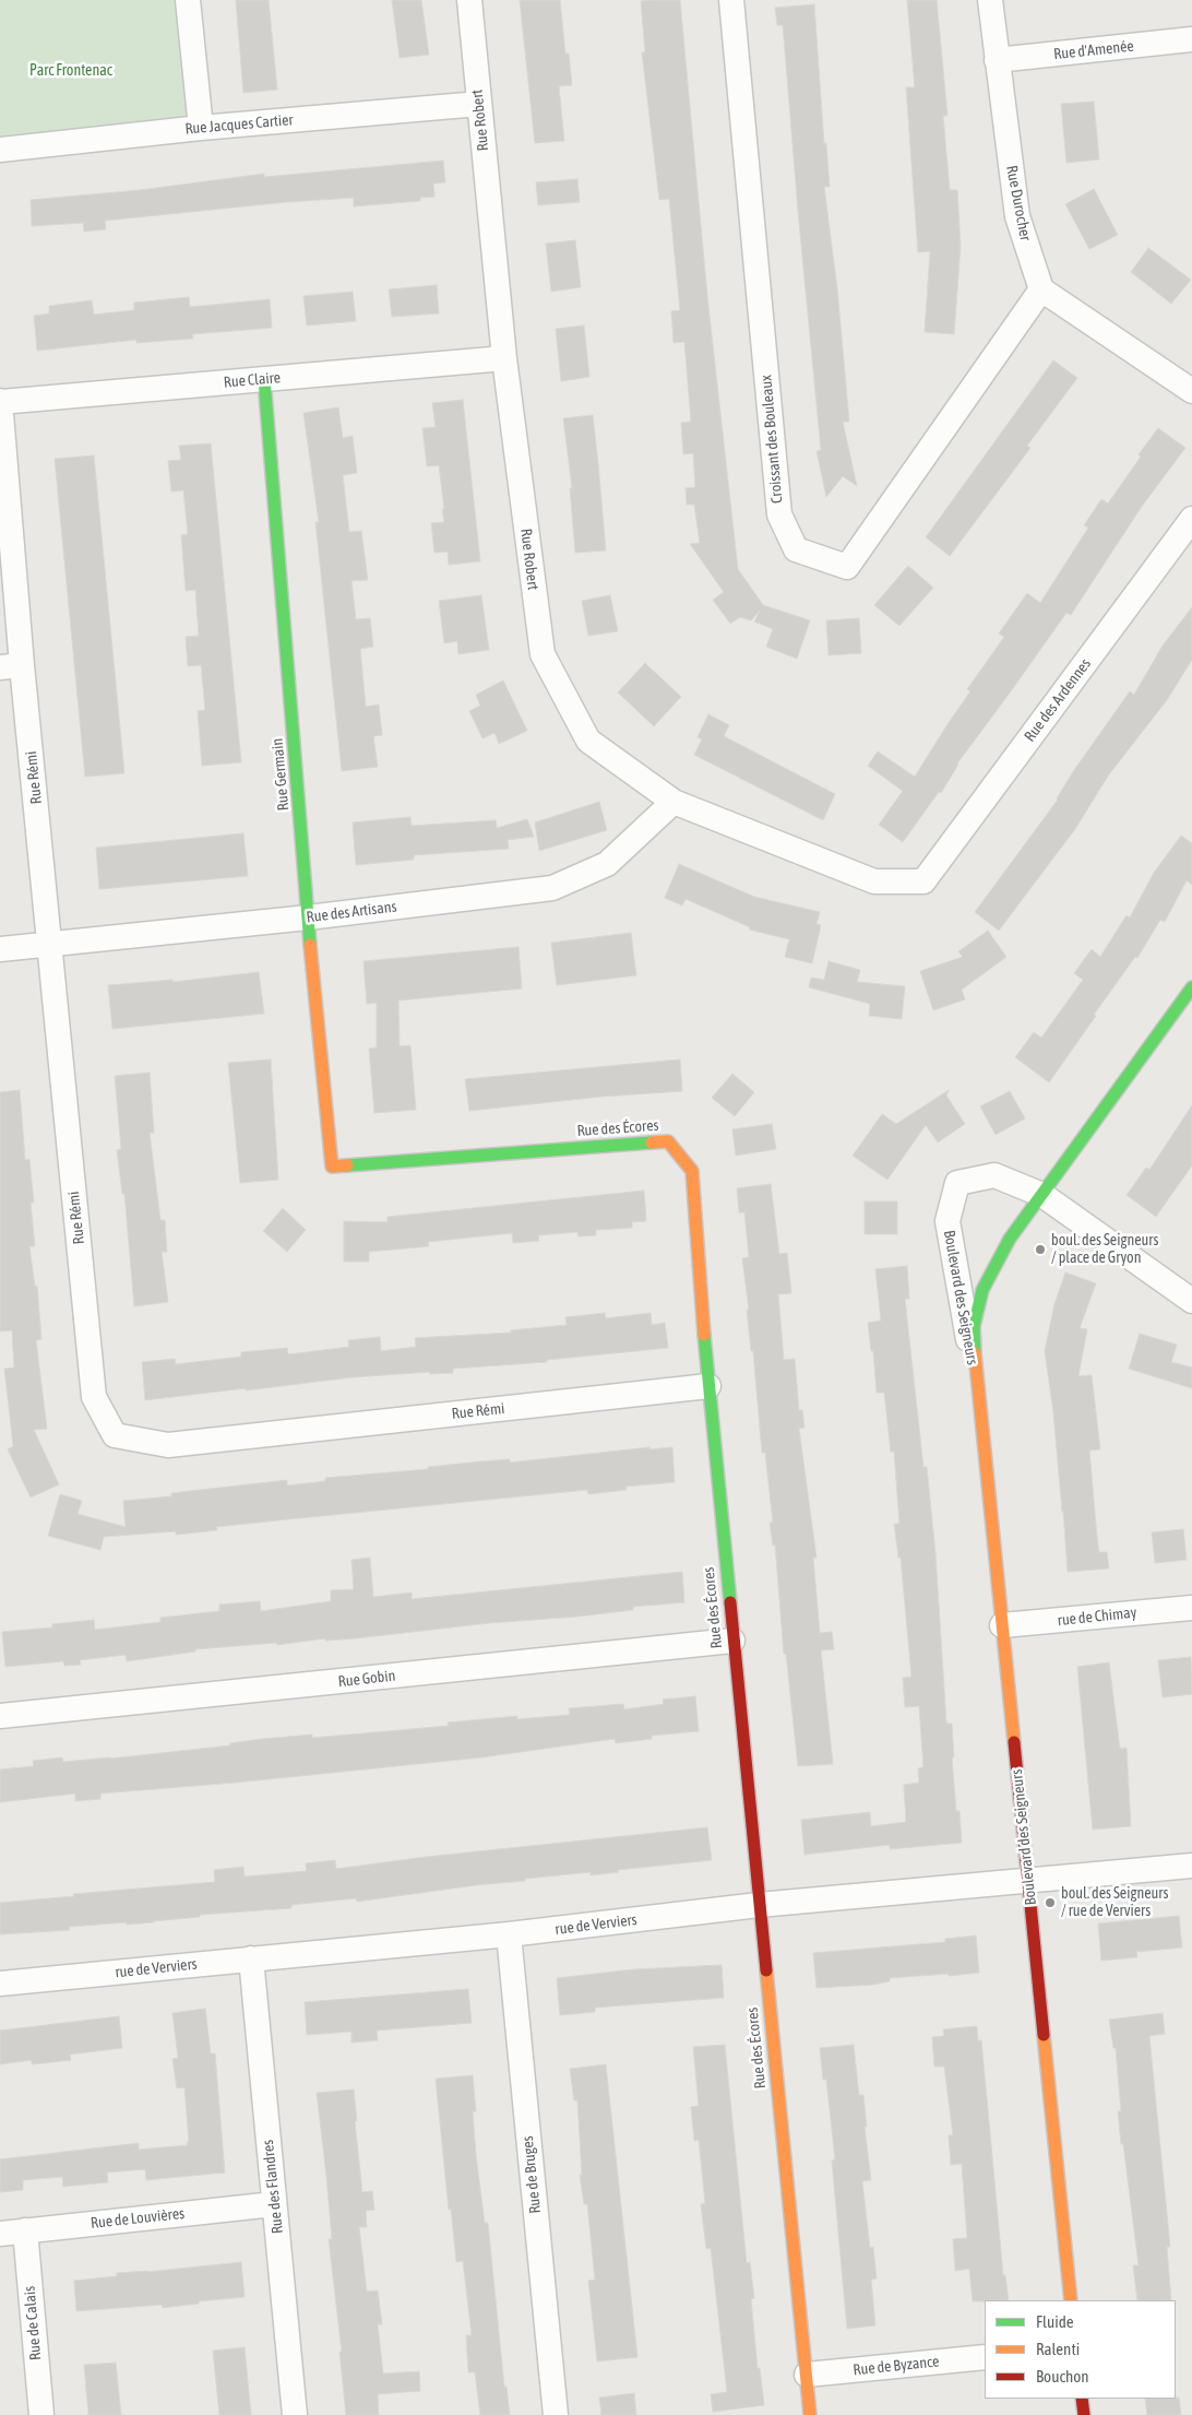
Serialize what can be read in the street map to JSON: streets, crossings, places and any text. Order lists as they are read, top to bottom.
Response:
{
  "streets": {
    "street": [
      "Rue d'Amenée",
      "Rue Robert",
      "Rue Jacques Cartier",
      "Rue Durocher",
      "Rue Claire",
      "Croissant des Bouleaux",
      "Rue des Ardennes",
      "Rue Germain",
      "Rue Rémi",
      "Rue des Artisans",
      "Rue des Écores",
      "Boulevard des Seigneurs",
      "rue de Chimay",
      "Rue Gobin",
      "rue de Verviers",
      "Rue de Bruges",
      "Rue des Flandres",
      "Rue de Louvières",
      "Rue de Calais",
      "Rue de Byzance"
    ]
  },
  "crossings": [
    ["Rue d'Amenée", "Rue Durocher"],
    ["Rue Robert", "Rue Jacques Cartier"],
    ["Rue Robert", "Rue Claire"],
    ["Rue Robert", "Rue des Ardennes"],
    ["Rue Robert", "Rue des Artisans"],
    ["Rue Durocher", "Croissant des Bouleaux"],
    ["Rue Claire", "Rue Germain"],
    ["Rue Claire", "Rue Rémi"],
    ["Rue Germain", "Rue des Artisans"],
    ["Rue Germain", "Rue des Écores"],
    ["Rue Rémi", "Rue des Artisans"],
    ["Rue Rémi", "Rue des Écores"],
    ["Rue des Écores", "Rue Gobin"],
    ["Rue des Écores", "rue de Verviers"],
    ["Rue des Écores", "Rue de Byzance"],
    ["Boulevard des Seigneurs", "rue de Chimay"],
    ["Boulevard des Seigneurs", "rue de Verviers"],
    ["rue de Verviers", "Rue de Bruges"],
    ["rue de Verviers", "Rue des Flandres"],
    ["Rue des Flandres", "Rue de Louvières"],
    ["Rue de Louvières", "Rue de Calais"]
  ],
  "parks": ["Parc Frontenac"],
  "places": ["boul. des Seigneurs / place de Gryon", "boul. des Seigneurs / rue de Verviers"],
  "legend": ["Fluide", "Ralenti", "Bouchon"]
}
